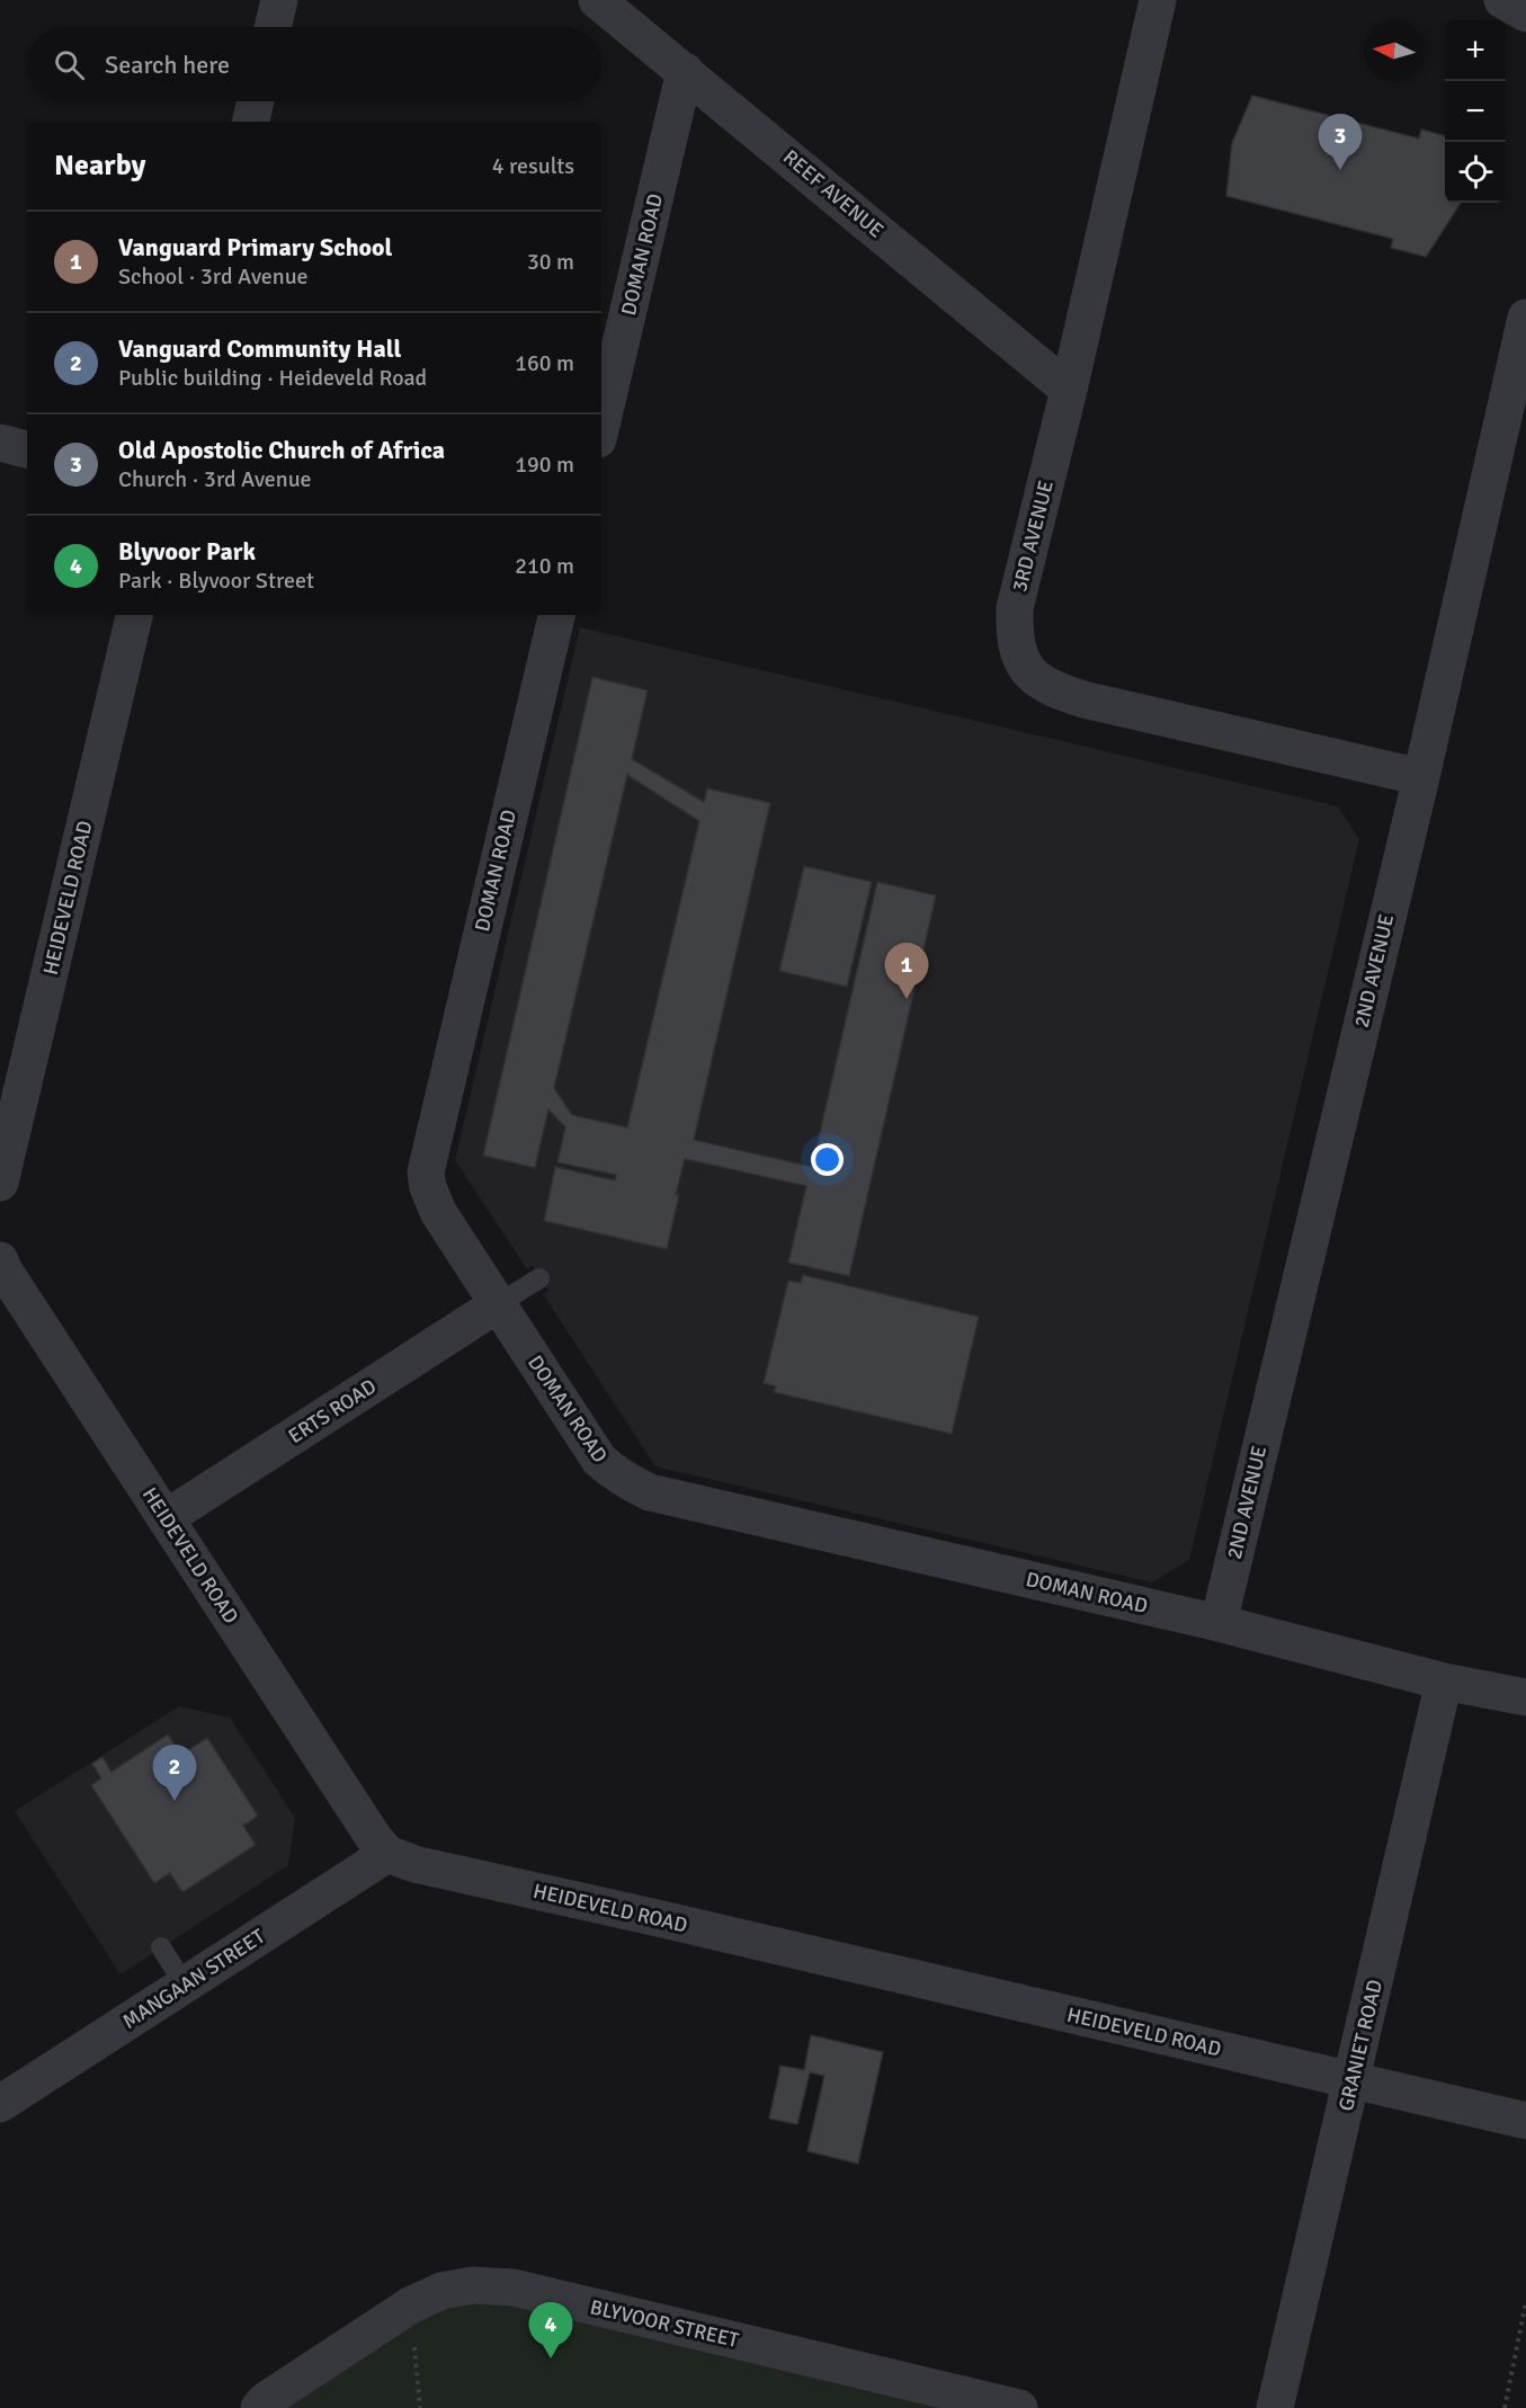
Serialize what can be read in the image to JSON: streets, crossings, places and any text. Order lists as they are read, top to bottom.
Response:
{
  "streets": {
    "street": [
      "REEF AVENUE",
      "DOMAN ROAD",
      "3RD AVENUE",
      "HEIDEVELD ROAD",
      "2ND AVENUE",
      "ERTS ROAD",
      "MANGAAN STREET",
      "GRANIET ROAD",
      "BLYVOOR STREET"
    ]
  },
  "crossings": [
    ["REEF AVENUE", "DOMAN ROAD"],
    ["REEF AVENUE", "3RD AVENUE"],
    ["DOMAN ROAD", "2ND AVENUE"],
    ["DOMAN ROAD", "ERTS ROAD"],
    ["DOMAN ROAD", "GRANIET ROAD"],
    ["3RD AVENUE", "2ND AVENUE"],
    ["HEIDEVELD ROAD", "ERTS ROAD"],
    ["HEIDEVELD ROAD", "MANGAAN STREET"],
    ["HEIDEVELD ROAD", "GRANIET ROAD"]
  ],
  "north": "left",
  "page": {
    "map_buttons": ["+", "−"],
    "search": "Search here",
    "pins": [
      "3",
      "1",
      "2",
      "4"
    ],
    "heading": ["Nearby", "4 results"],
    "list": [
      {
        "mark": "1",
        "name": "Vanguard Primary School",
        "note": "School · 3rd Avenue",
        "value": "30 m"
      },
      {
        "mark": "2",
        "name": "Vanguard Community Hall",
        "note": "Public building · Heideveld Road",
        "value": "160 m"
      },
      {
        "mark": "3",
        "name": "Old Apostolic Church of Africa",
        "note": "Church · 3rd Avenue",
        "value": "190 m"
      },
      {
        "mark": "4",
        "name": "Blyvoor Park",
        "note": "Park · Blyvoor Street",
        "value": "210 m"
      }
    ]
  }
}
